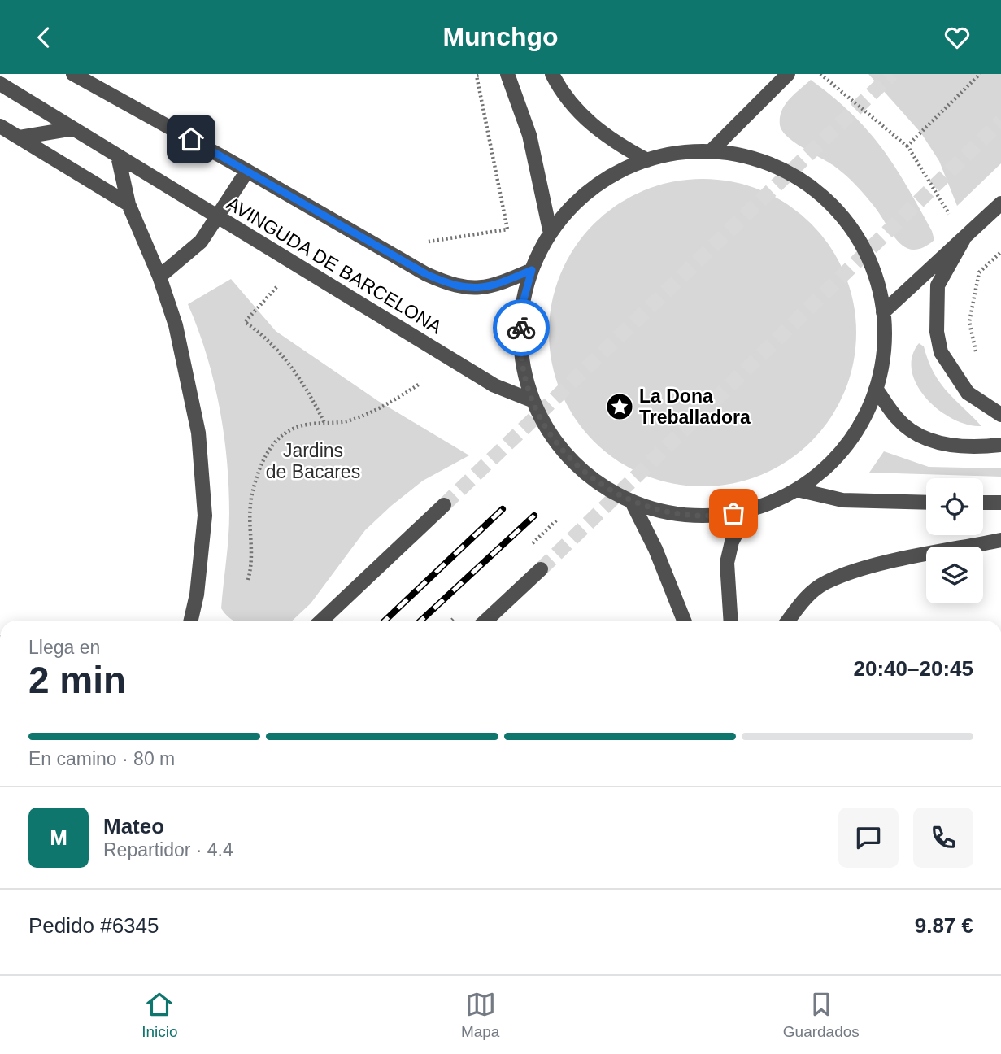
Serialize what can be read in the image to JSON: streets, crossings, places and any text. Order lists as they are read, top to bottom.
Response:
{
  "streets": {
    "street": ["AVINGUDA DE BARCELONA"]
  },
  "parks": ["Jardins de Bacares"],
  "places": {
    "place": ["La Dona Treballadora"]
  },
  "page": {
    "header": "Munchgo",
    "heading": ["2 min", "Llega en", "20:40–20:45"],
    "panel": [
      "Mateo",
      "Repartidor · 4.4",
      "Pedido #6345",
      "9.87 €"
    ],
    "bar": "En camino · 80 m",
    "round": "M",
    "tabs": ["Inicio", "Mapa", "Guardados"]
  }
}
